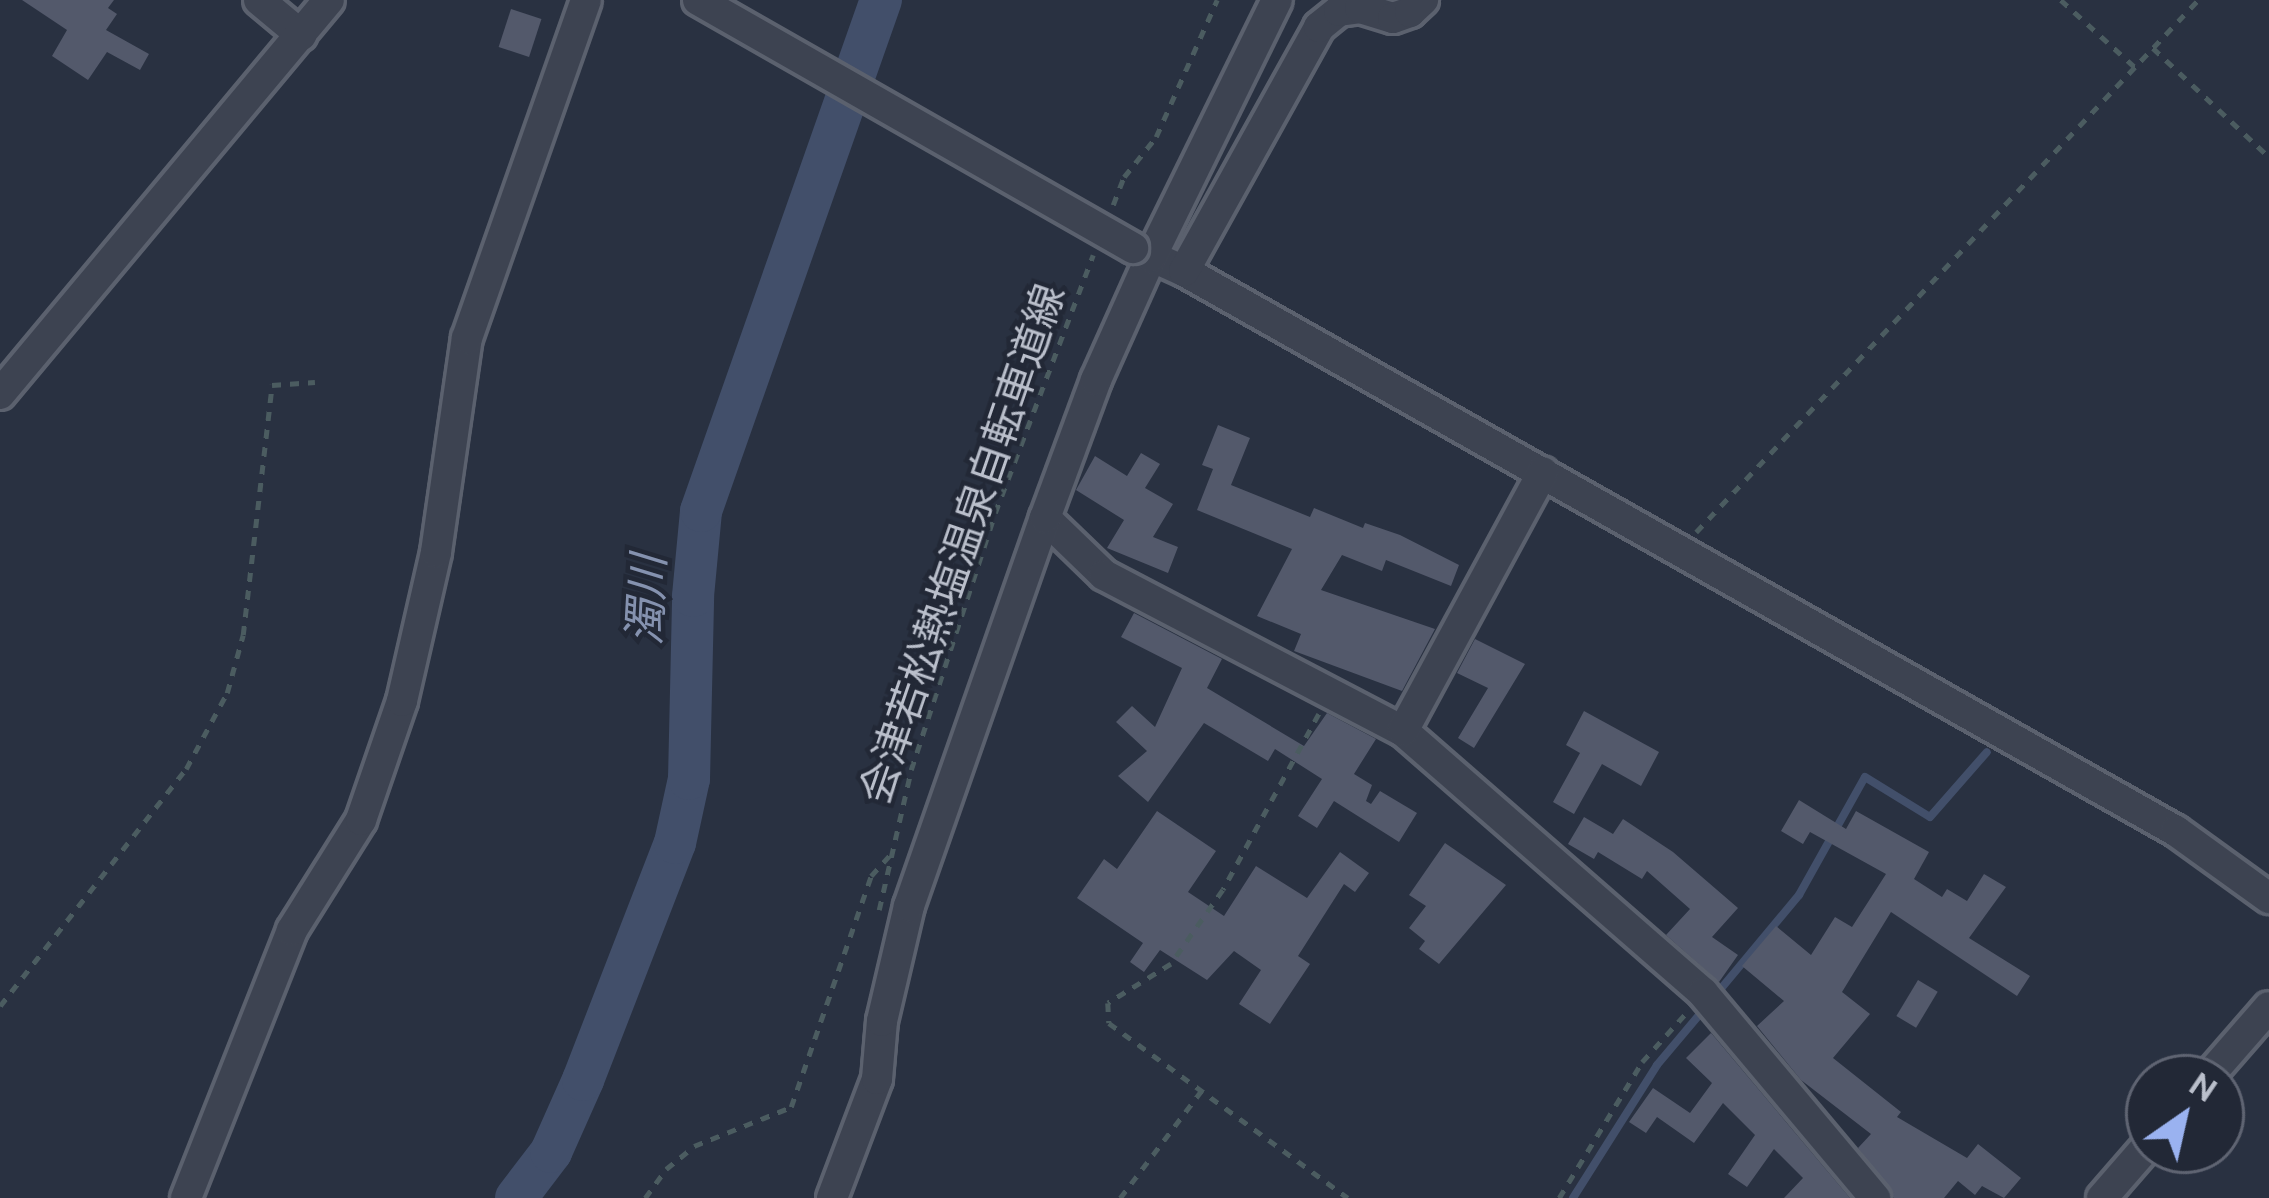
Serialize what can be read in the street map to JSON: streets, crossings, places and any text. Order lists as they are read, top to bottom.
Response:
{
  "streets": {
    "path": ["会津若松熱塩温泉自転車道線"]
  },
  "water": ["濁川"],
  "north": "top right"
}
